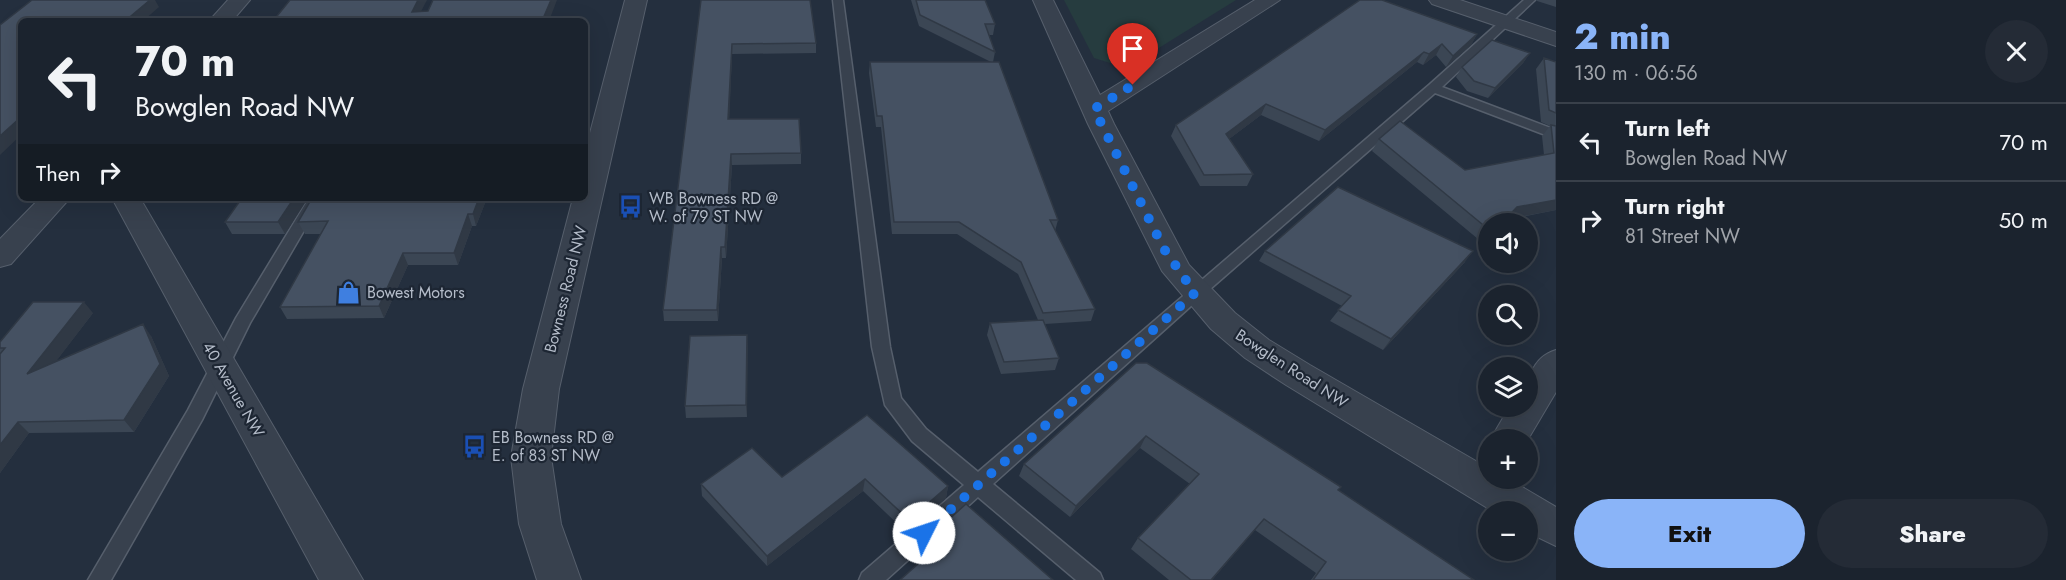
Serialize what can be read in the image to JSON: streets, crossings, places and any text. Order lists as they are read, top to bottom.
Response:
{
  "streets": {
    "street": ["Bowness Road NW", "Bowglen Road NW", "40 Avenue NW"]
  },
  "places": {
    "bus stop": ["WB Bowness RD @ W. of 79 ST NW", "EB Bowness RD @ E. of 83 ST NW"],
    "shop": ["Bowest Motors"]
  },
  "page": {
    "heading": ["2 min", "130 m · 06:56"],
    "turn": ["70 m", "Bowglen Road NW"],
    "list": [
      {
        "name": "Turn left",
        "note": "Bowglen Road NW",
        "value": "70 m"
      },
      {
        "name": "Turn right",
        "note": "81 Street NW",
        "value": "50 m"
      }
    ],
    "then": "Then",
    "map_buttons": ["+", "−"],
    "buttons": ["Exit", "Share"]
  }
}
